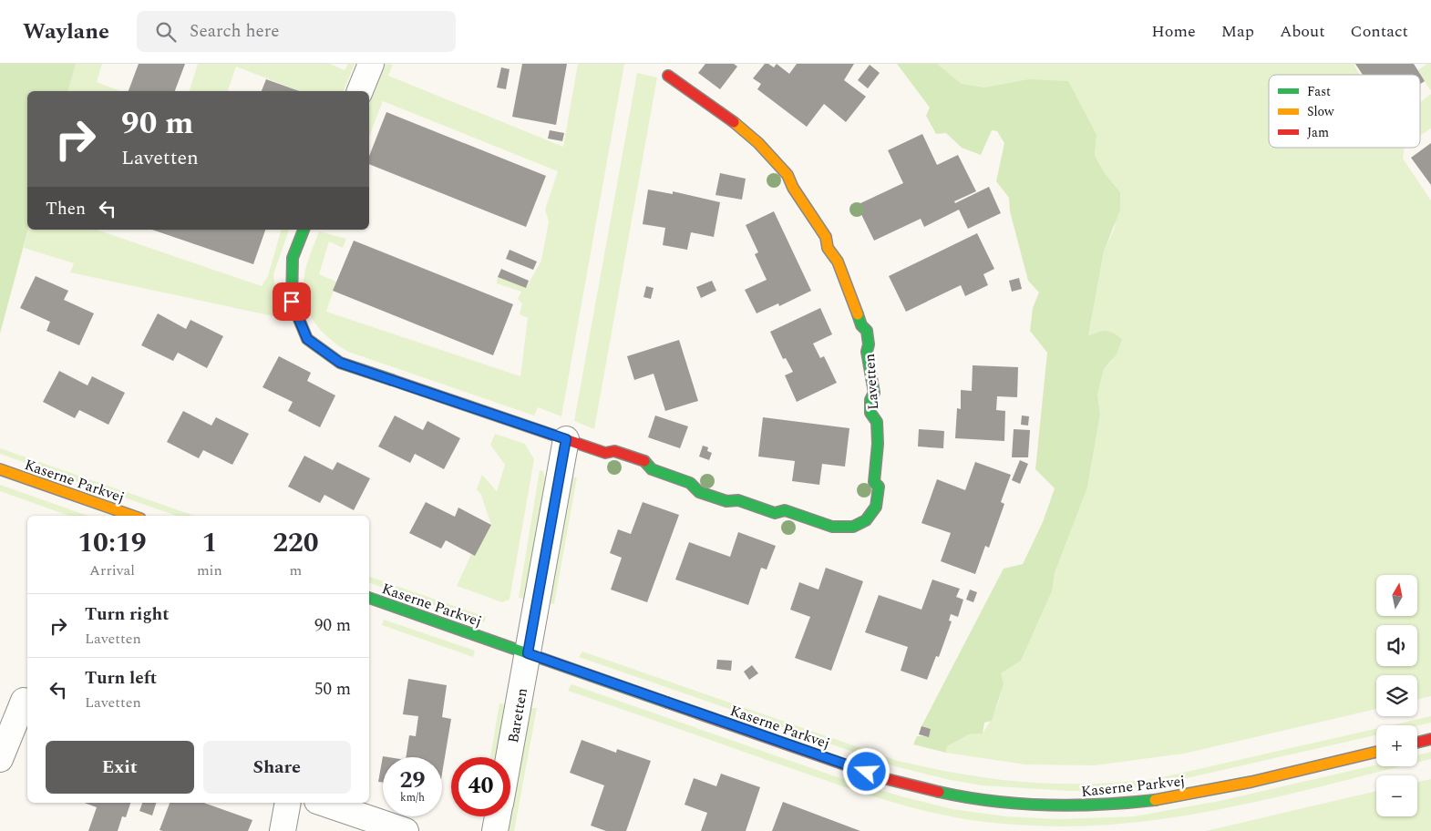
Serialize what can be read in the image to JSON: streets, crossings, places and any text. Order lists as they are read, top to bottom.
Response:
{
  "streets": {
    "street": ["Lavetten", "Kaserne Parkvej", "Baretten"]
  },
  "crossings": [
    ["Kaserne Parkvej", "Baretten"]
  ],
  "legend": ["Fast", "Slow", "Jam"],
  "north": "top",
  "page": {
    "header": "Waylane",
    "search": "Search here",
    "nav": [
      "Home",
      "Map",
      "About",
      "Contact"
    ],
    "turn": ["90 m", "Lavetten"],
    "then": "Then",
    "eta": [
      "10:19",
      "Arrival",
      "1",
      "min",
      "220",
      "m"
    ],
    "map_buttons": ["+", "−"],
    "list": [
      {
        "name": "Turn right",
        "note": "Lavetten",
        "value": "90 m"
      },
      {
        "name": "Turn left",
        "note": "Lavetten",
        "value": "50 m"
      }
    ],
    "buttons": ["Exit", "Share"],
    "speed": "29 km/h",
    "limit": "40"
  }
}
